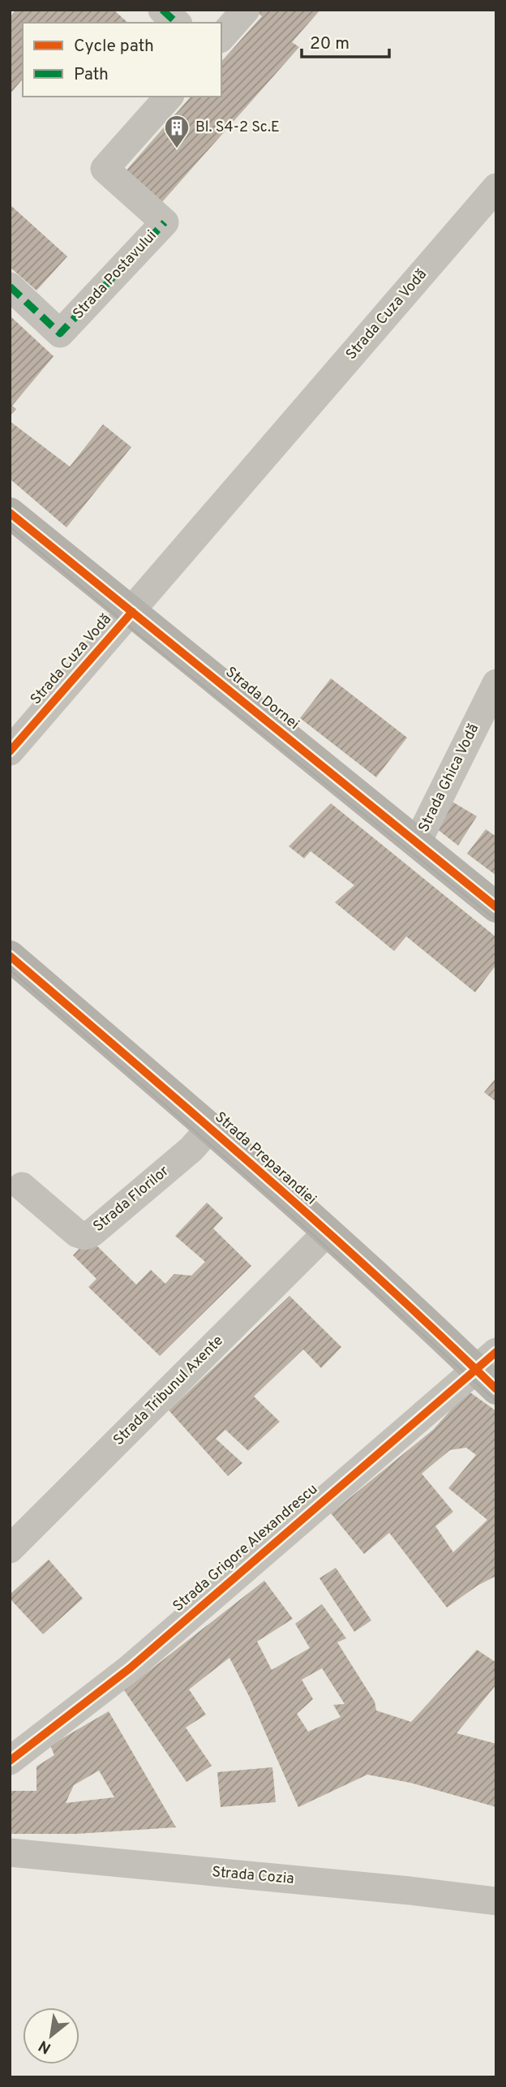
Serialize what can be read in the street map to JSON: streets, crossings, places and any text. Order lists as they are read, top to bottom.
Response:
{
  "streets": {
    "main road": ["Strada Dornei", "Strada Preparandiei"],
    "street": [
      "Strada Postavului",
      "Strada Cuza Vodă",
      "Strada Ghica Vodă",
      "Strada Florilor",
      "Strada Tribunul Axente",
      "Strada Grigore Alexandrescu",
      "Strada Cozia"
    ]
  },
  "crossings": [
    ["Strada Cuza Vodă", "Strada Dornei"],
    ["Strada Dornei", "Strada Ghica Vodă"],
    ["Strada Preparandiei", "Strada Florilor"],
    ["Strada Preparandiei", "Strada Tribunul Axente"],
    ["Strada Preparandiei", "Strada Grigore Alexandrescu"]
  ],
  "places": {
    "building": ["Bl. S4-2 Sc.E"]
  },
  "legend": ["Cycle path", "Path"],
  "scale_bar": "20 m",
  "north": "bottom left"
}
